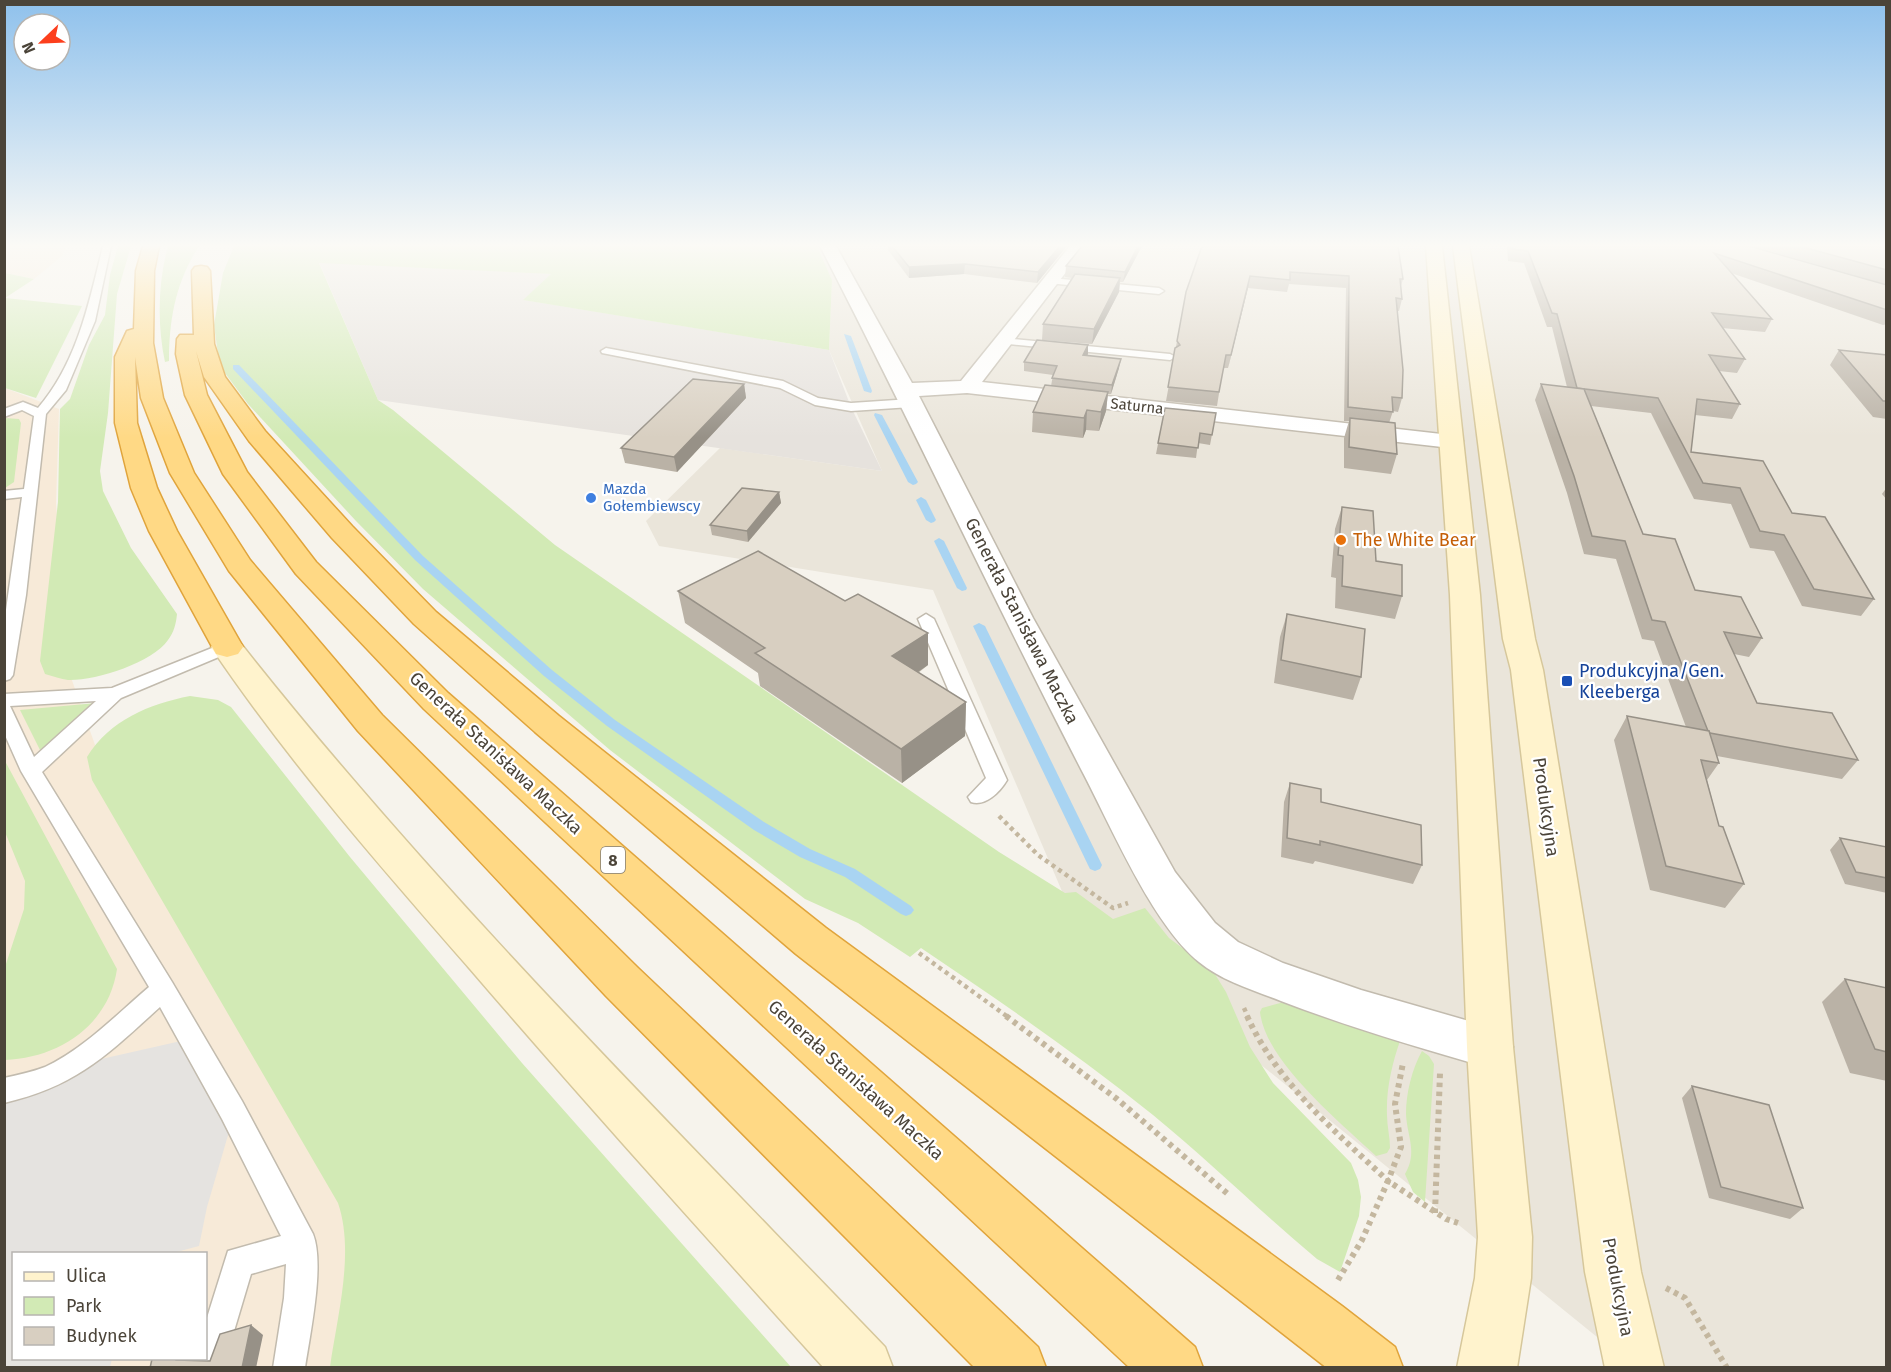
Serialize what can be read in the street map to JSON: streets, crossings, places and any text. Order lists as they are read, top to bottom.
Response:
{
  "streets": {
    "highway": ["Generała Stanisława Maczka", "8"],
    "main road": ["Produkcyjna"],
    "street": ["Saturna"]
  },
  "crossings": [
    ["Saturna", "Generała Stanisława Maczka"]
  ],
  "places": {
    "other": ["Mazda Gołembiewscy", "The White Bear"],
    "transit": ["Produkcyjna/Gen. Kleeberga"]
  },
  "legend": ["Ulica", "Park", "Budynek"],
  "north": "bottom left"
}
